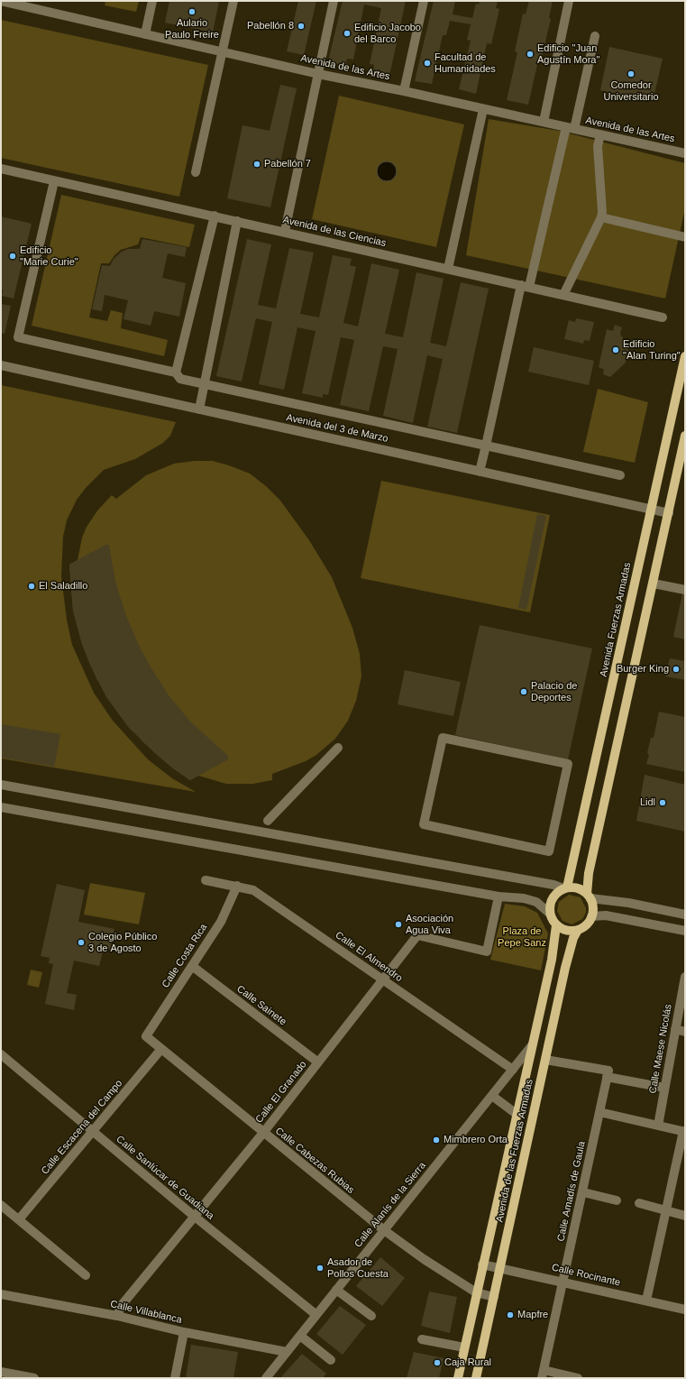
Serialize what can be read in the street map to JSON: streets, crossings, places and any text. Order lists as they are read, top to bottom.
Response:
{
  "streets": {
    "main road": ["Avenida Fuerzas Armadas", "Avenida de las Fuerzas Armadas"],
    "street": [
      "Avenida de las Artes",
      "Avenida de las Ciencias",
      "Avenida del 3 de Marzo",
      "Calle Costa Rica",
      "Calle El Almendro",
      "Calle Sainete",
      "Calle Maese Nicolás",
      "Calle El Granado",
      "Calle Escacena del Campo",
      "Calle Cabezas Rubias",
      "Calle Sanlúcar de Guadiana",
      "Calle Amadís de Gaula",
      "Calle Alanís de la Sierra",
      "Calle Rocinante",
      "Calle Villablanca"
    ]
  },
  "crossings": [
    ["Avenida del 3 de Marzo", "Avenida Fuerzas Armadas"],
    ["Avenida Fuerzas Armadas", "Avenida de las Fuerzas Armadas"],
    ["Calle Costa Rica", "Calle El Almendro"],
    ["Calle Costa Rica", "Calle Sainete"],
    ["Calle Costa Rica", "Calle Cabezas Rubias"],
    ["Calle El Almendro", "Calle El Granado"],
    ["Calle El Almendro", "Calle Alanís de la Sierra"],
    ["Calle Sainete", "Calle El Granado"],
    ["Calle El Granado", "Calle Cabezas Rubias"],
    ["Calle El Granado", "Calle Sanlúcar de Guadiana"],
    ["Calle El Granado", "Calle Villablanca"],
    ["Calle Escacena del Campo", "Calle Cabezas Rubias"],
    ["Calle Escacena del Campo", "Calle Sanlúcar de Guadiana"],
    ["Avenida de las Fuerzas Armadas", "Calle Cabezas Rubias"],
    ["Avenida de las Fuerzas Armadas", "Calle Alanís de la Sierra"],
    ["Avenida de las Fuerzas Armadas", "Calle Rocinante"],
    ["Calle Cabezas Rubias", "Calle Alanís de la Sierra"],
    ["Calle Sanlúcar de Guadiana", "Calle Alanís de la Sierra"],
    ["Calle Amadís de Gaula", "Calle Rocinante"],
    ["Calle Alanís de la Sierra", "Calle Villablanca"]
  ],
  "parks": ["Plaza de Pepe Sanz"],
  "places": [
    "Aulario Paulo Freire",
    "Pabellón 8",
    "Edificio Jacobo del Barco",
    "Edificio \"Juan Agustín Mora\"",
    "Facultad de Humanidades",
    "Comedor Universitario",
    "Pabellón 7",
    "Edificio \"Marie Curie\"",
    "Edificio \"Alan Turing\"",
    "El Saladillo",
    "Burger King",
    "Palacio de Deportes",
    "Lidl",
    "Asociación Agua Viva",
    "Colegio Público 3 de Agosto",
    "Mimbrero Orta",
    "Asador de Pollos Cuesta",
    "Mapfre",
    "Caja Rural"
  ]
}
